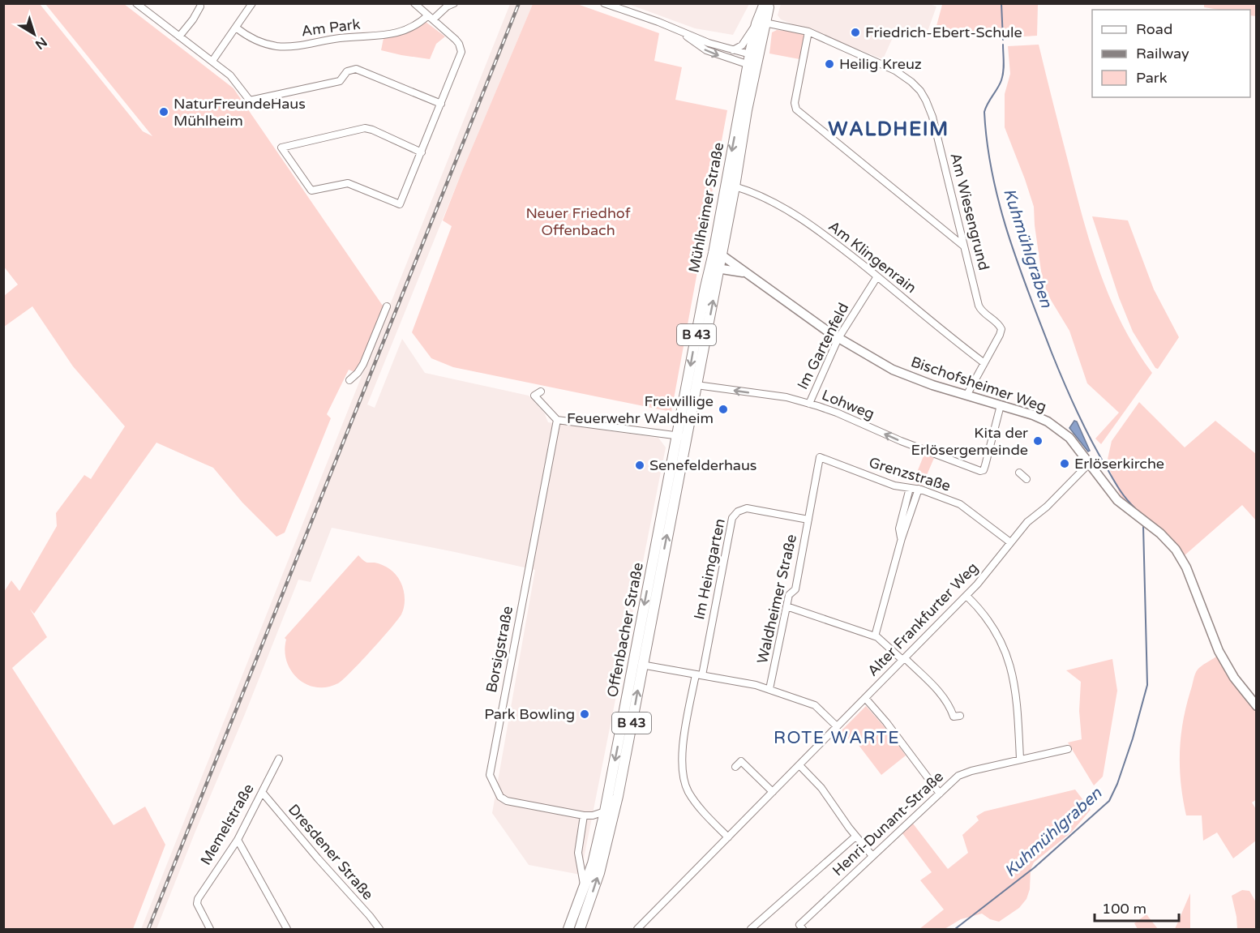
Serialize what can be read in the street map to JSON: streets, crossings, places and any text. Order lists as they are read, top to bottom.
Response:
{
  "streets": {
    "main road": ["Mühlheimer Straße", "B 43", "Offenbacher Straße"],
    "street": [
      "Am Park",
      "Am Wiesengrund",
      "Am Klingenrain",
      "Im Gartenfeld",
      "Bischofsheimer Weg",
      "Lohweg",
      "Grenzstraße",
      "Im Heimgarten",
      "Waldheimer Straße",
      "Alter Frankfurter Weg",
      "Borsigstraße",
      "Henri-Dunant-Straße",
      "Memelstraße",
      "Dresdener Straße"
    ]
  },
  "crossings": [
    ["Mühlheimer Straße", "Am Wiesengrund"],
    ["Mühlheimer Straße", "Am Klingenrain"],
    ["Mühlheimer Straße", "Bischofsheimer Weg"],
    ["Mühlheimer Straße", "Lohweg"],
    ["Mühlheimer Straße", "Offenbacher Straße"],
    ["Am Wiesengrund", "Am Klingenrain"],
    ["Am Klingenrain", "Im Gartenfeld"],
    ["Im Gartenfeld", "Bischofsheimer Weg"],
    ["Im Gartenfeld", "Lohweg"],
    ["Bischofsheimer Weg", "Lohweg"],
    ["Bischofsheimer Weg", "Alter Frankfurter Weg"],
    ["Grenzstraße", "Waldheimer Straße"],
    ["Grenzstraße", "Alter Frankfurter Weg"],
    ["Im Heimgarten", "Waldheimer Straße"],
    ["Im Heimgarten", "Alter Frankfurter Weg"],
    ["Offenbacher Straße", "Borsigstraße"],
    ["Memelstraße", "Dresdener Straße"]
  ],
  "one_way": ["Lohweg"],
  "districts": ["WALDHEIM", "ROTE WARTE"],
  "water": ["Kuhmühlgraben"],
  "parks": ["Neuer Friedhof Offenbach"],
  "places": [
    "Friedrich-Ebert-Schule",
    "Heilig Kreuz",
    "NaturFreundeHaus Mühlheim",
    "Freiwillige Feuerwehr Waldheim",
    "Kita der Erlösergemeinde",
    "Erlöserkirche",
    "Senefelderhaus",
    "Park Bowling"
  ],
  "legend": ["Road", "Railway", "Park"],
  "scale_bar": "100 m",
  "north": "bottom right"
}
